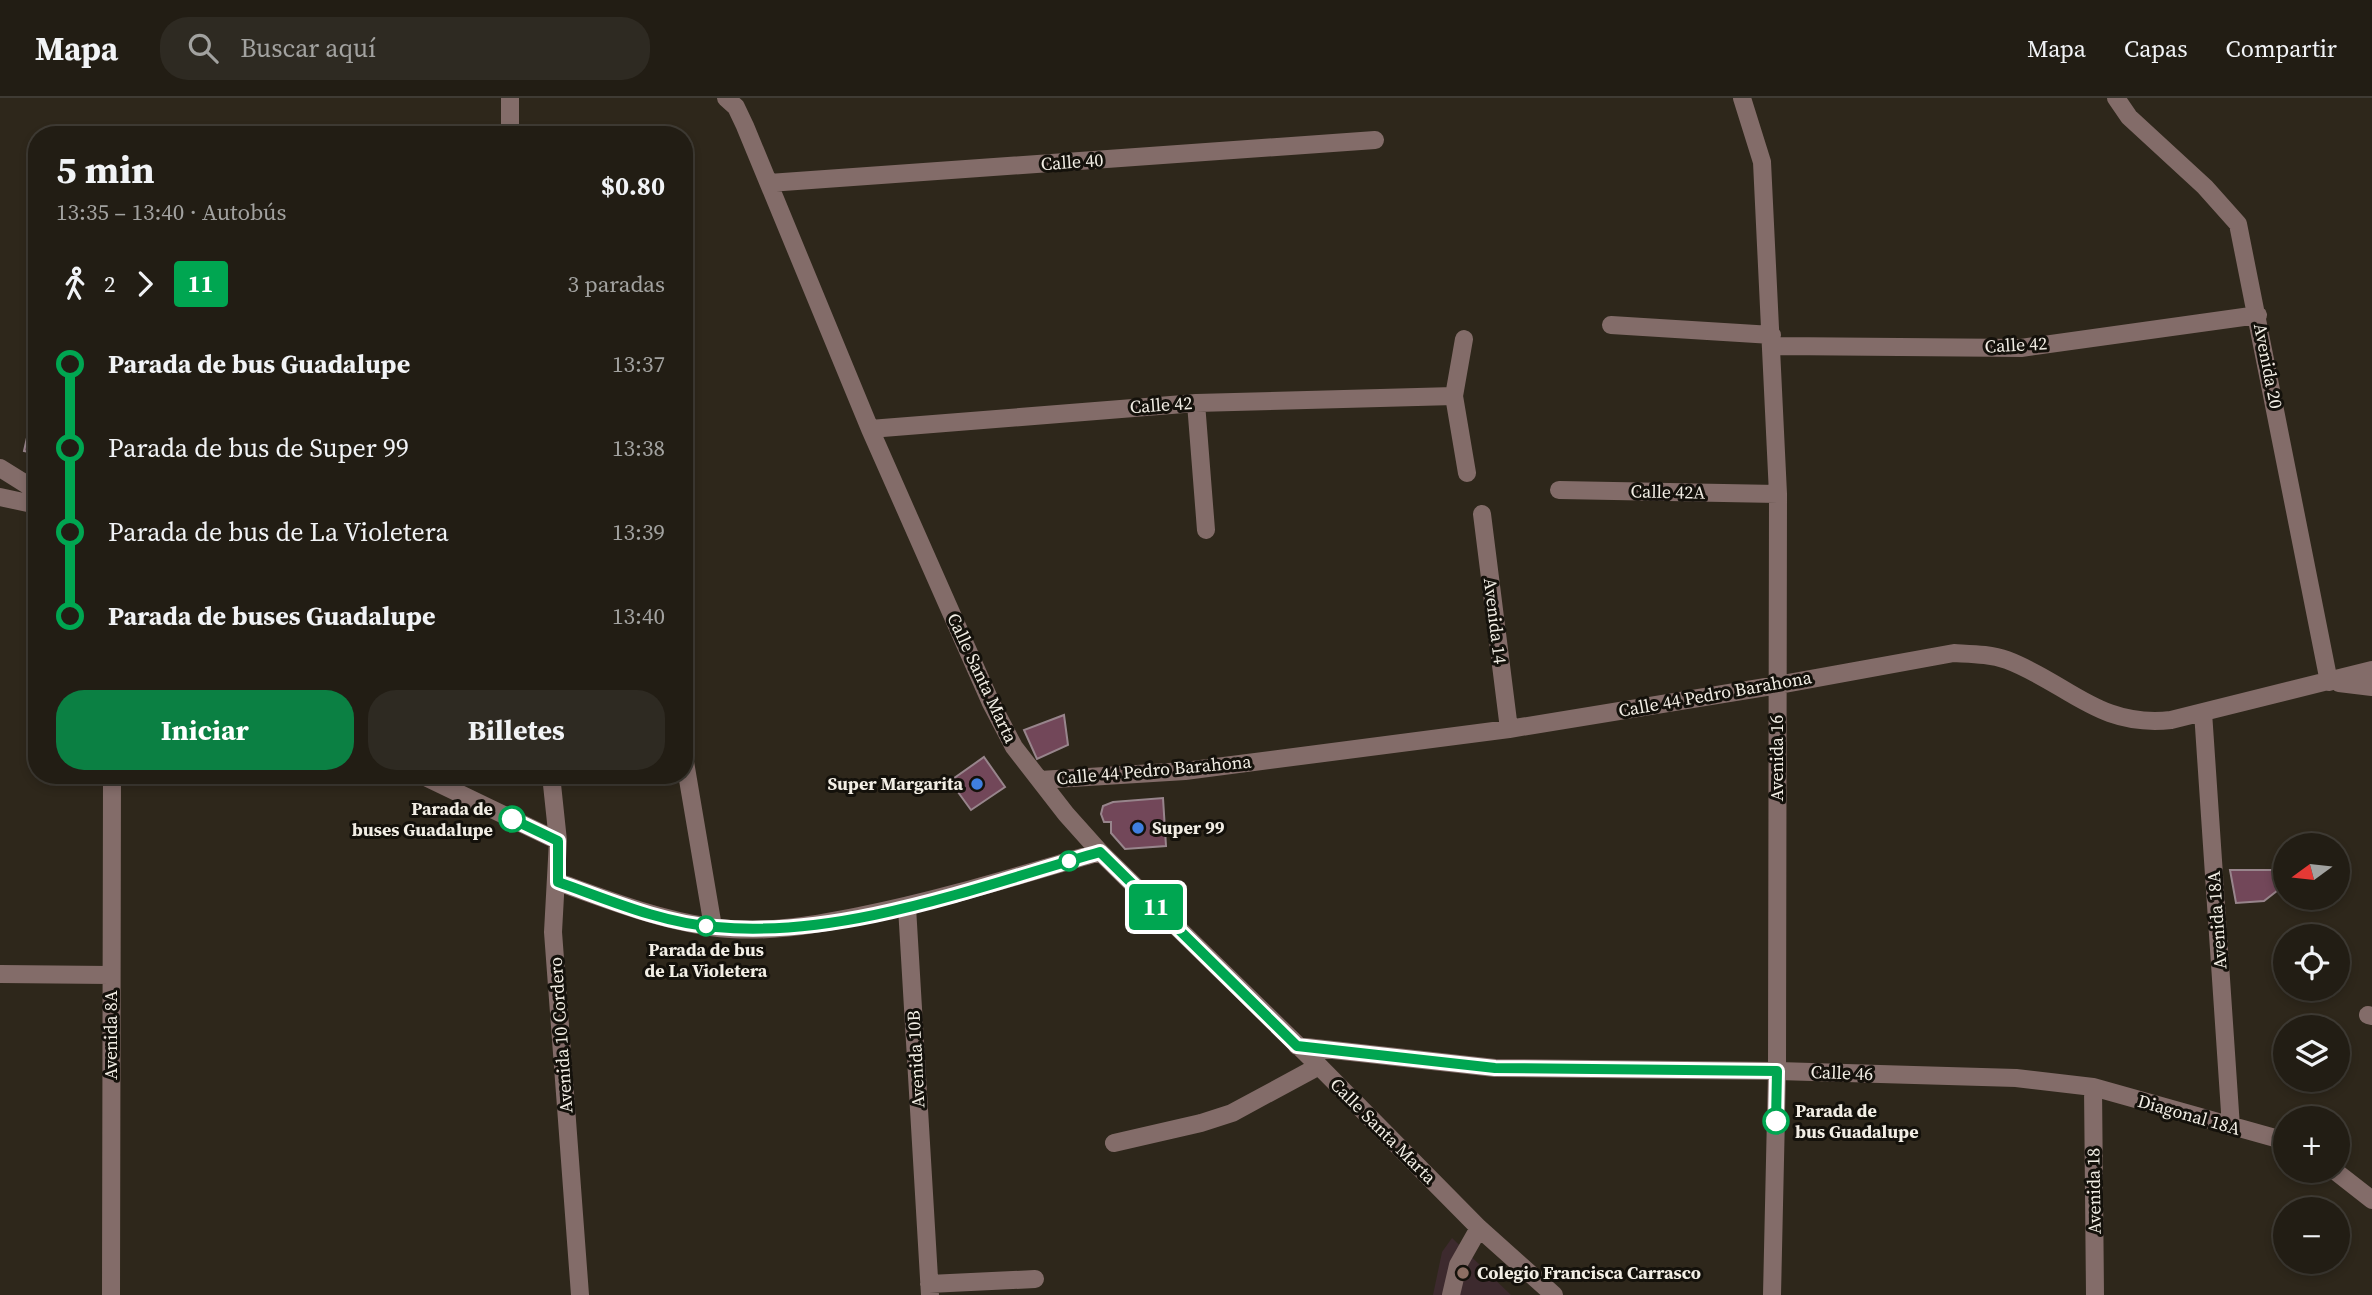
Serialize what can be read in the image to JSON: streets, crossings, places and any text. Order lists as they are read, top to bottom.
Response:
{
  "streets": {
    "street": [
      "Calle 40",
      "Calle 42",
      "Avenida 20",
      "Calle 42A",
      "Avenida 14",
      "Calle Santa Marta",
      "Calle 44 Pedro Barahona",
      "Avenida 16",
      "Avenida 18A",
      "Avenida 8A",
      "Avenida 10 Cordero",
      "Avenida 10B",
      "Calle 46",
      "Diagonal 18A",
      "Avenida 18"
    ]
  },
  "crossings": [
    ["Calle 40", "Calle Santa Marta"],
    ["Calle 42", "Avenida 20"],
    ["Calle 42", "Calle Santa Marta"],
    ["Calle 42", "Avenida 16"],
    ["Avenida 20", "Calle 44 Pedro Barahona"],
    ["Calle 42A", "Avenida 16"],
    ["Avenida 14", "Calle 44 Pedro Barahona"],
    ["Calle Santa Marta", "Calle 44 Pedro Barahona"],
    ["Calle Santa Marta", "Calle 46"],
    ["Calle 44 Pedro Barahona", "Avenida 16"],
    ["Calle 44 Pedro Barahona", "Avenida 18A"],
    ["Avenida 16", "Calle 46"],
    ["Avenida 18A", "Diagonal 18A"],
    ["Calle 46", "Diagonal 18A"],
    ["Calle 46", "Avenida 18"],
    ["Diagonal 18A", "Avenida 18"]
  ],
  "places": [
    "Super Margarita",
    "Parada de buses Guadalupe",
    "Super 99",
    "Parada de bus de La Violetera",
    "Parada de bus Guadalupe",
    "Colegio Francisca Carrasco"
  ],
  "lines": ["bus line 11"],
  "north": "left",
  "page": {
    "header": "Mapa",
    "search": "Buscar aquí",
    "nav": ["Mapa", "Capas", "Compartir"],
    "on_map": "11",
    "heading": ["5 min", "13:35 – 13:40 · Autobús", "$0.80"],
    "legs": ["2", "11", "3 paradas"],
    "list": [
      {
        "name": "Parada de bus Guadalupe",
        "value": "13:37"
      },
      {
        "name": "Parada de bus de Super 99",
        "value": "13:38"
      },
      {
        "name": "Parada de bus de La Violetera",
        "value": "13:39"
      },
      {
        "name": "Parada de buses Guadalupe",
        "value": "13:40"
      }
    ],
    "buttons": ["Iniciar", "Billetes"],
    "map_buttons": ["+", "−"]
  }
}
